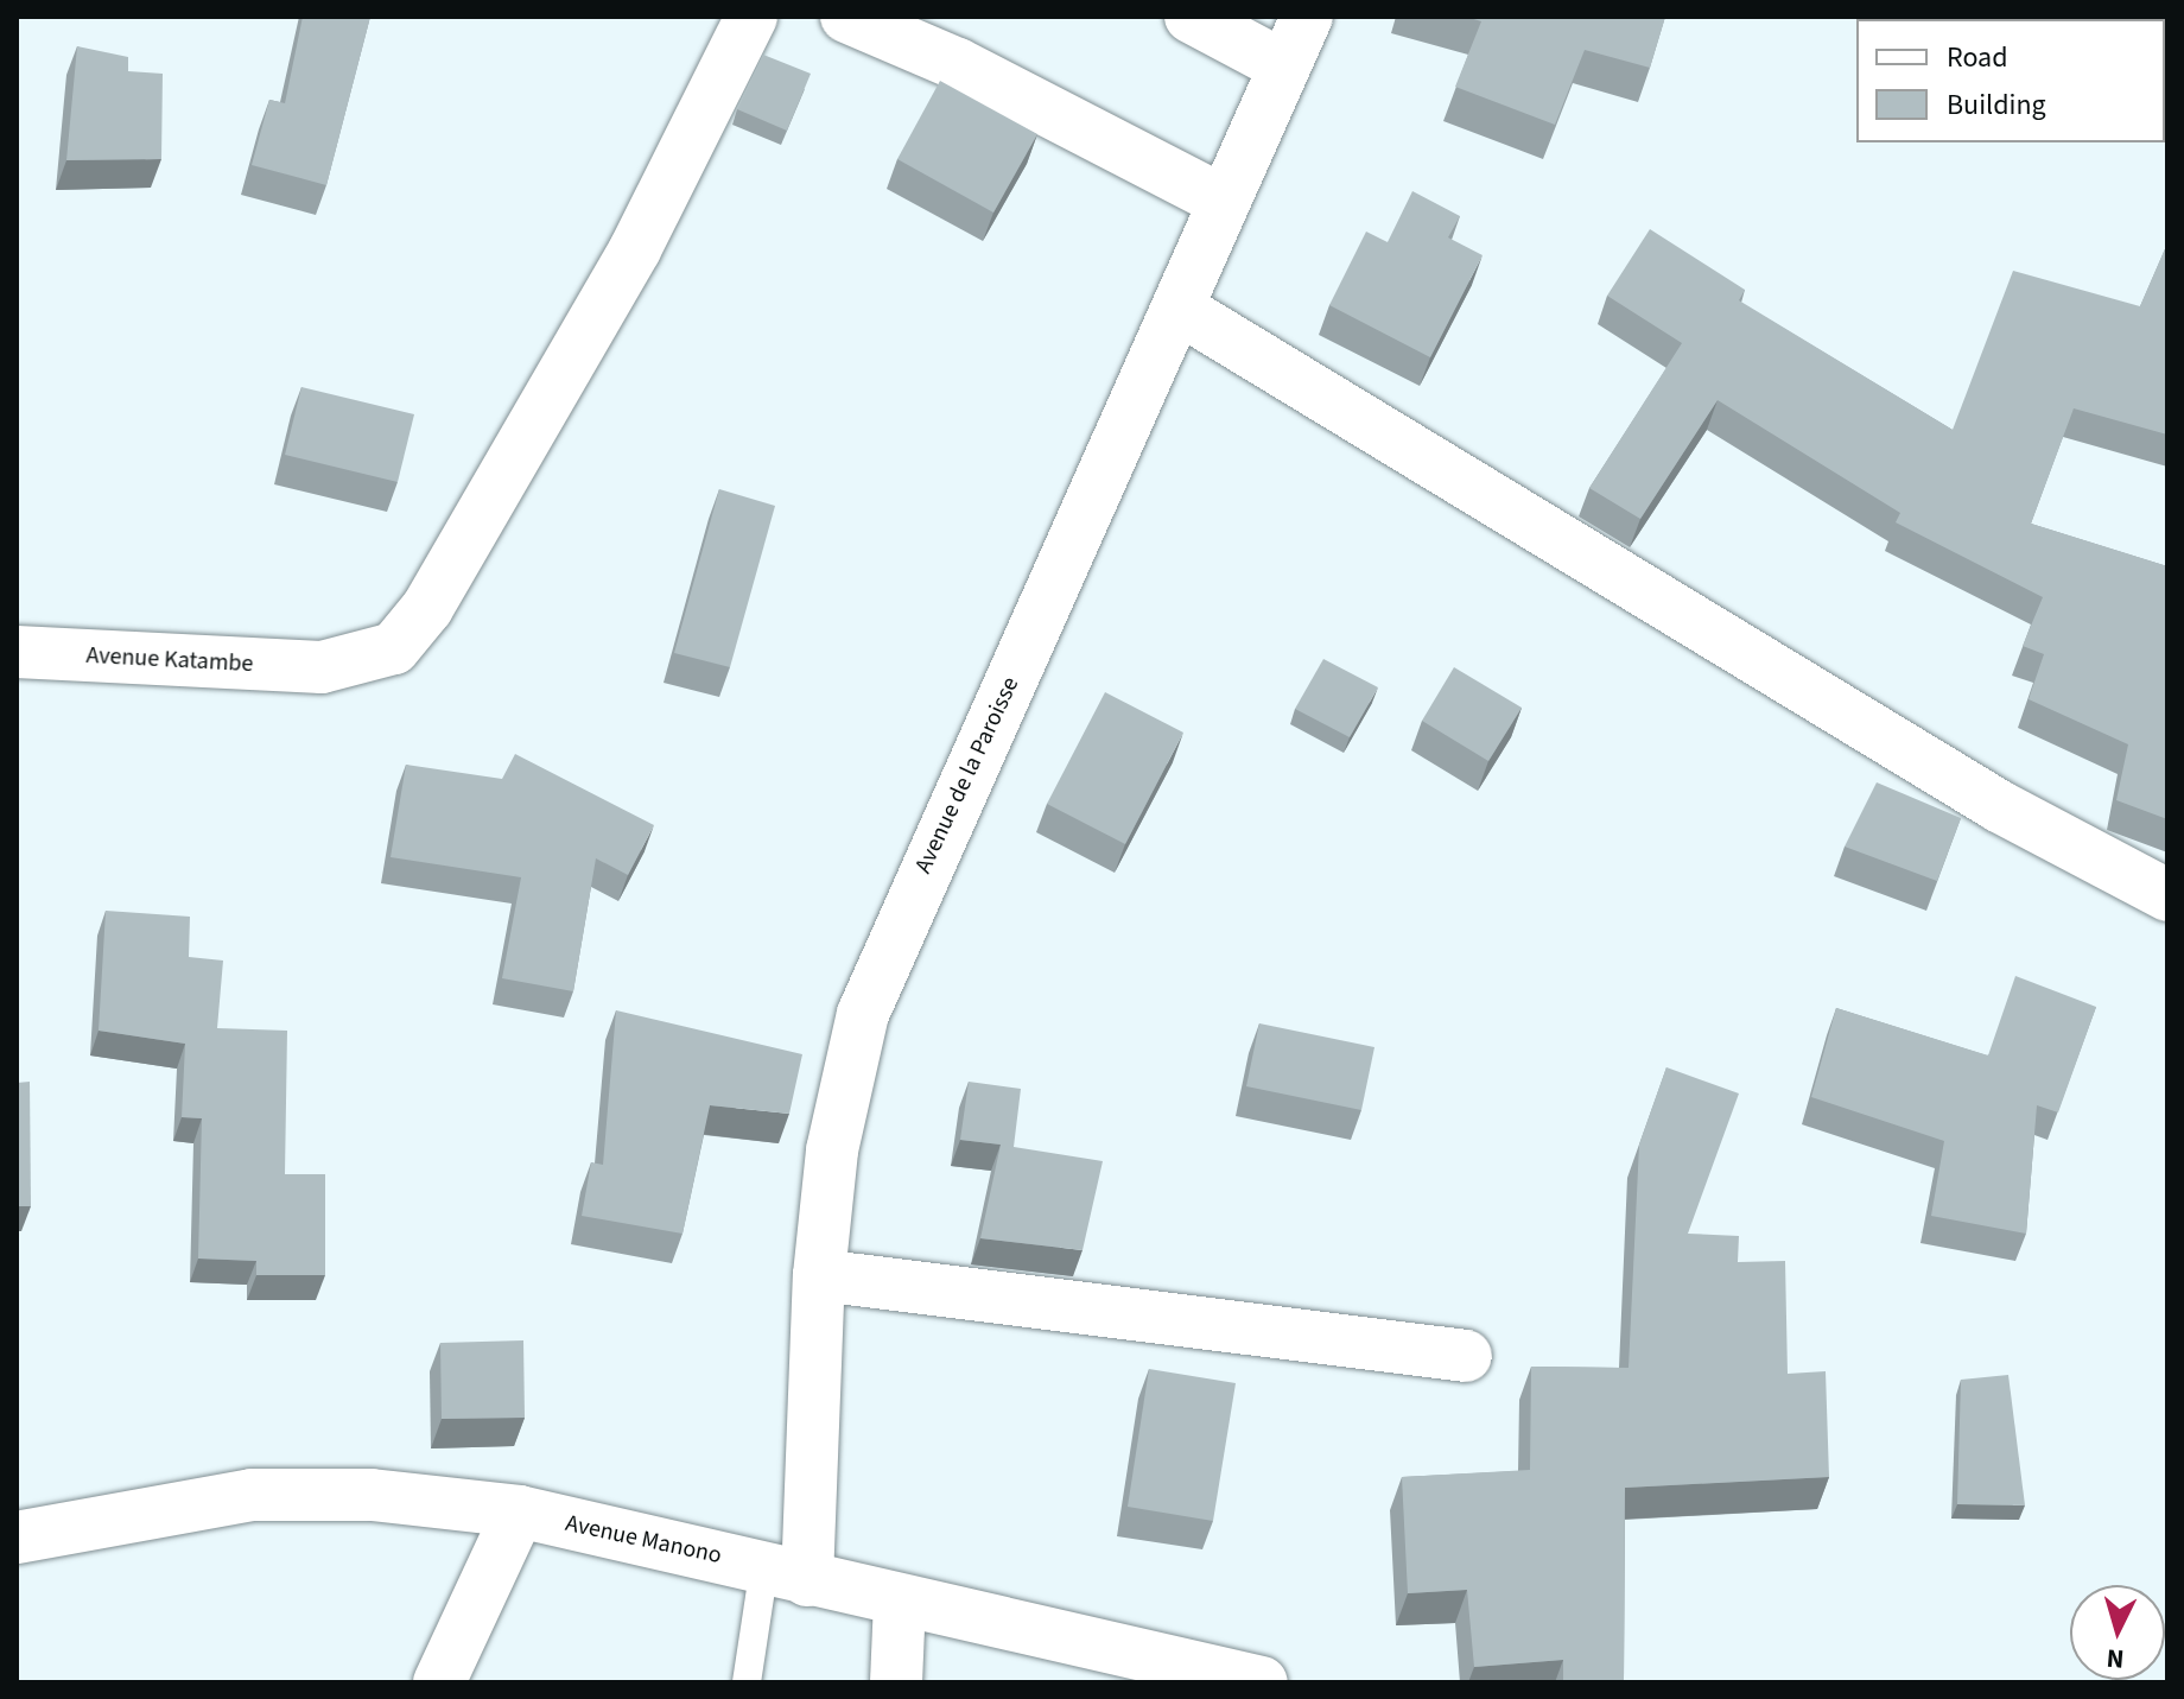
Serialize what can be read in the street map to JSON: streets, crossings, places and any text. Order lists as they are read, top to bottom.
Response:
{
  "streets": {
    "street": ["Avenue Katambe", "Avenue de la Paroisse", "Avenue Manono"]
  },
  "crossings": [
    ["Avenue de la Paroisse", "Avenue Manono"]
  ],
  "legend": ["Road", "Building"],
  "north": "bottom"
}
